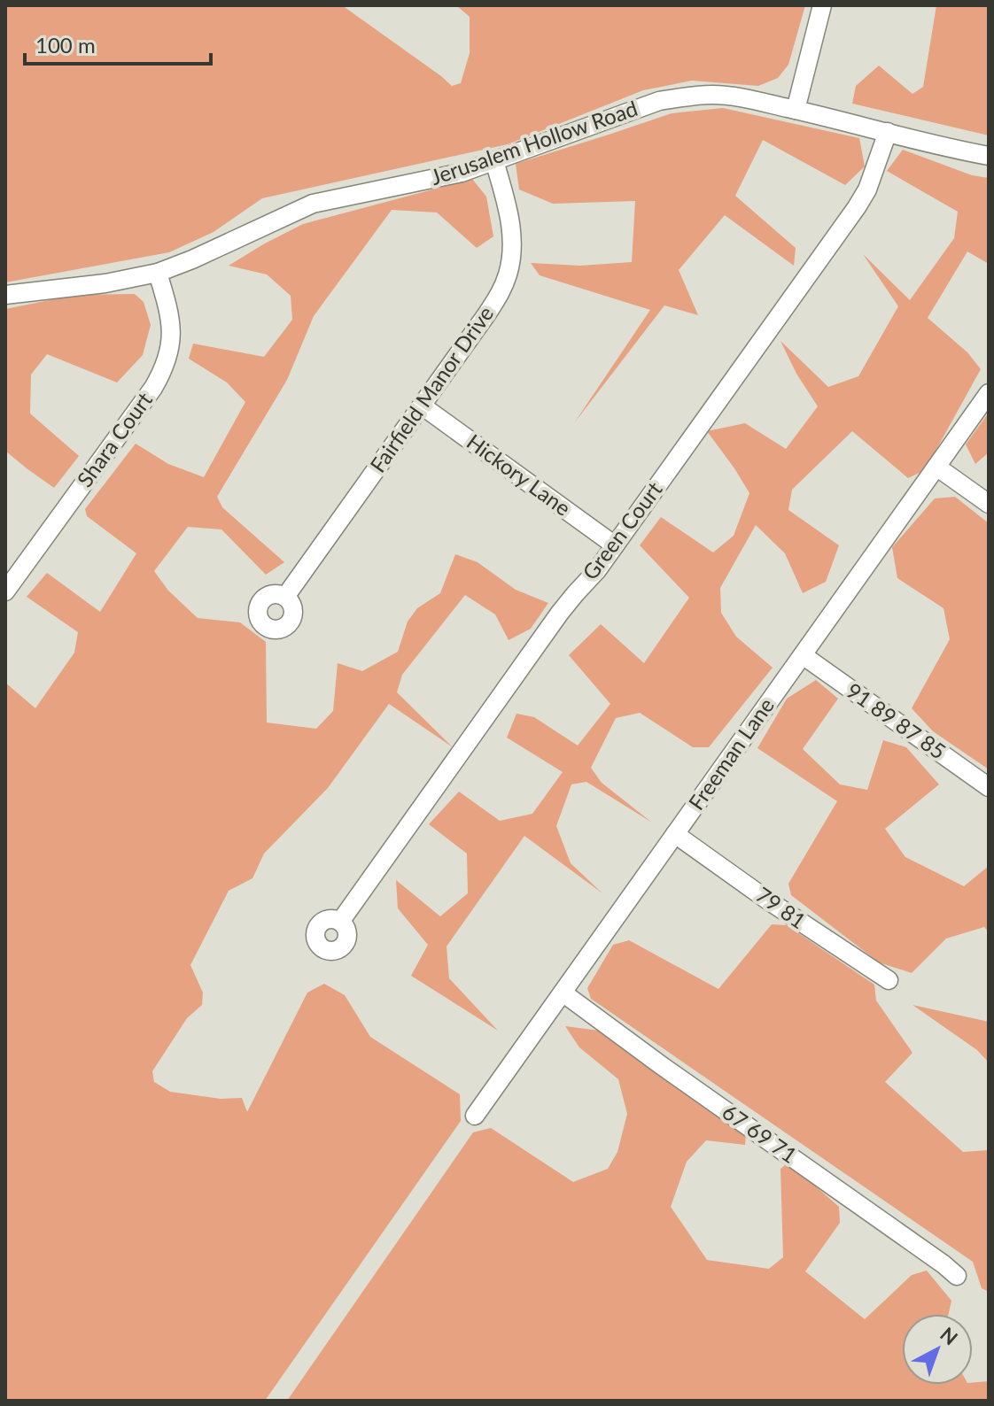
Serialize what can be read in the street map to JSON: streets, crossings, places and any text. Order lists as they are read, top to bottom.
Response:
{
  "streets": {
    "street": [
      "Jerusalem Hollow Road",
      "Fairfield Manor Drive",
      "Shara Court",
      "Hickory Lane",
      "Green Court",
      "91 89 87 85",
      "Freeman Lane",
      "79 81",
      "67 69 71"
    ]
  },
  "crossings": [
    ["Jerusalem Hollow Road", "Fairfield Manor Drive"],
    ["Jerusalem Hollow Road", "Shara Court"],
    ["Jerusalem Hollow Road", "Green Court"],
    ["Fairfield Manor Drive", "Hickory Lane"],
    ["Hickory Lane", "Green Court"],
    ["91 89 87 85", "Freeman Lane"],
    ["Freeman Lane", "79 81"],
    ["Freeman Lane", "67 69 71"]
  ],
  "scale_bar": "100 m",
  "north": "top right"
}
